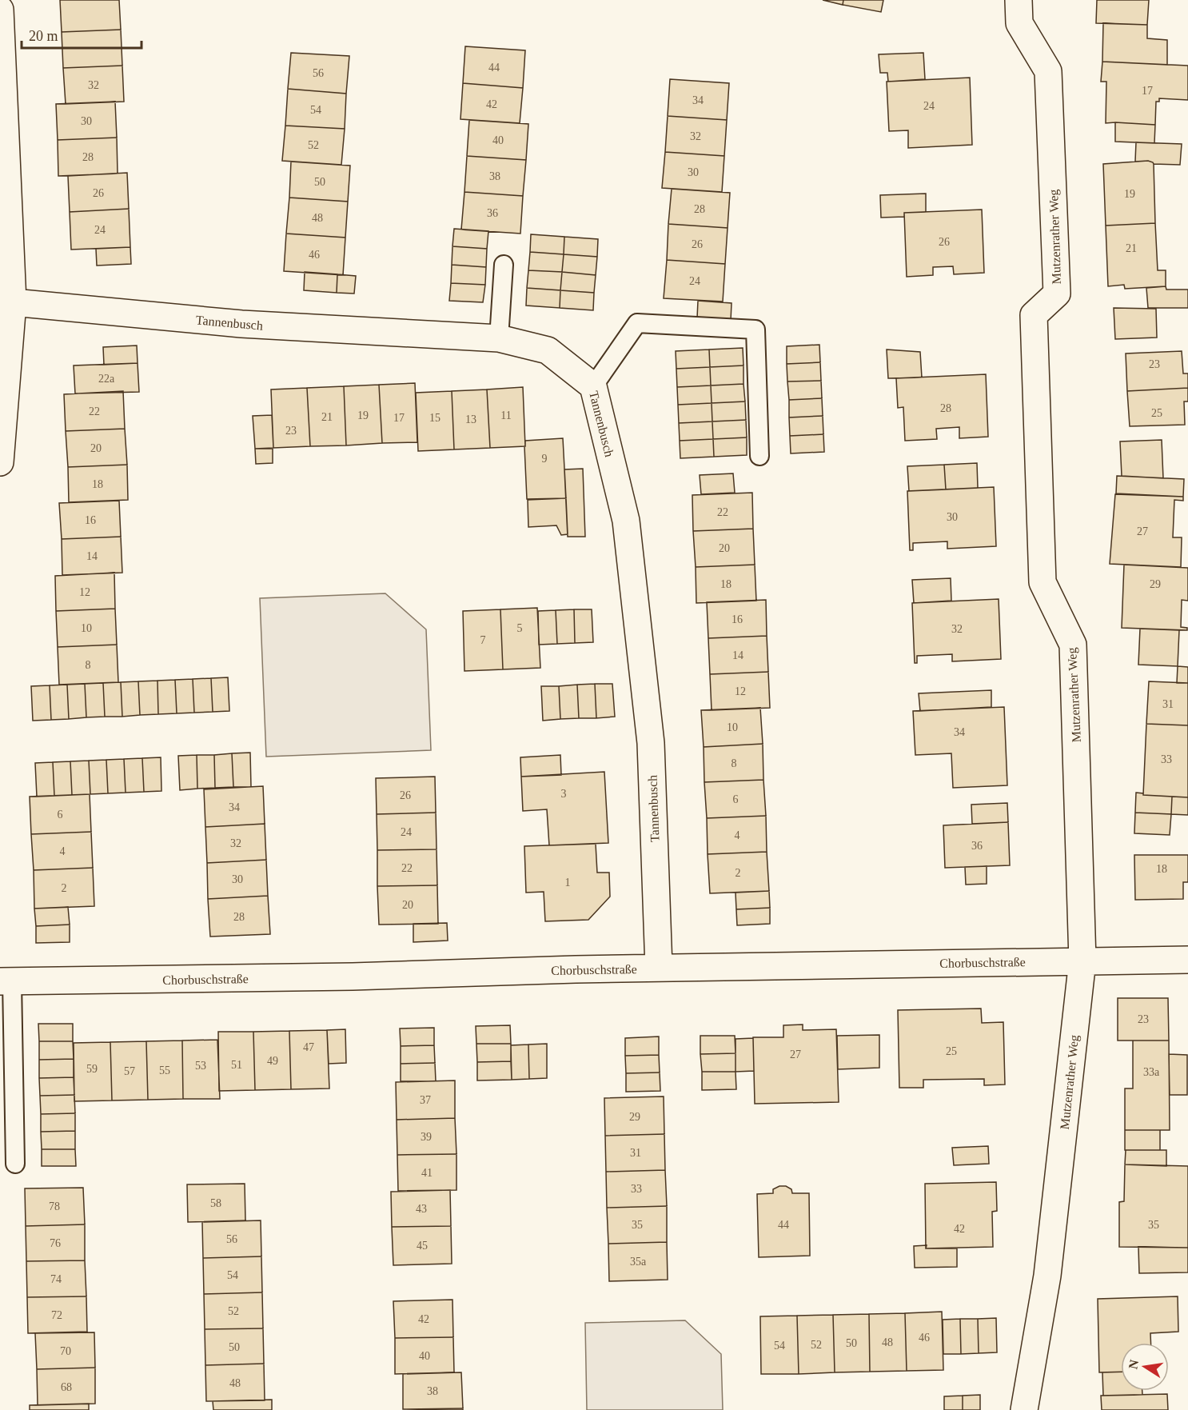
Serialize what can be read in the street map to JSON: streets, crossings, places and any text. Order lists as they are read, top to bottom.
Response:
{
  "streets": {
    "street": ["Mutzenrather Weg", "Tannenbusch", "Chorbuschstraße"]
  },
  "crossings": [
    ["Mutzenrather Weg", "Chorbuschstraße"],
    ["Tannenbusch", "Chorbuschstraße"]
  ],
  "house_numbers": [
    "44",
    "56",
    "32",
    "17",
    "34",
    "42",
    "24",
    "54",
    "30",
    "32",
    "40",
    "52",
    "28",
    "30",
    "38",
    "50",
    "26",
    "19",
    "28",
    "36",
    "48",
    "24",
    "26",
    "26",
    "21",
    "46",
    "24",
    "23",
    "22a",
    "28",
    "22",
    "25",
    "19",
    "11",
    "21",
    "17",
    "15",
    "13",
    "23",
    "20",
    "9",
    "18",
    "22",
    "30",
    "16",
    "27",
    "20",
    "14",
    "18",
    "29",
    "12",
    "16",
    "10",
    "5",
    "32",
    "7",
    "14",
    "8",
    "12",
    "31",
    "10",
    "34",
    "33",
    "8",
    "3",
    "26",
    "6",
    "34",
    "6",
    "24",
    "4",
    "32",
    "36",
    "4",
    "22",
    "18",
    "2",
    "30",
    "1",
    "2",
    "20",
    "28",
    "23",
    "47",
    "25",
    "27",
    "49",
    "51",
    "53",
    "59",
    "55",
    "57",
    "33a",
    "37",
    "29",
    "39",
    "31",
    "41",
    "33",
    "58",
    "78",
    "43",
    "35",
    "44",
    "35",
    "42",
    "56",
    "76",
    "45",
    "35a",
    "54",
    "74",
    "52",
    "72",
    "42",
    "46",
    "48",
    "50",
    "52",
    "54",
    "50",
    "70",
    "40",
    "48",
    "68",
    "38"
  ],
  "scale_bar": "20 m",
  "north": "left"
}
